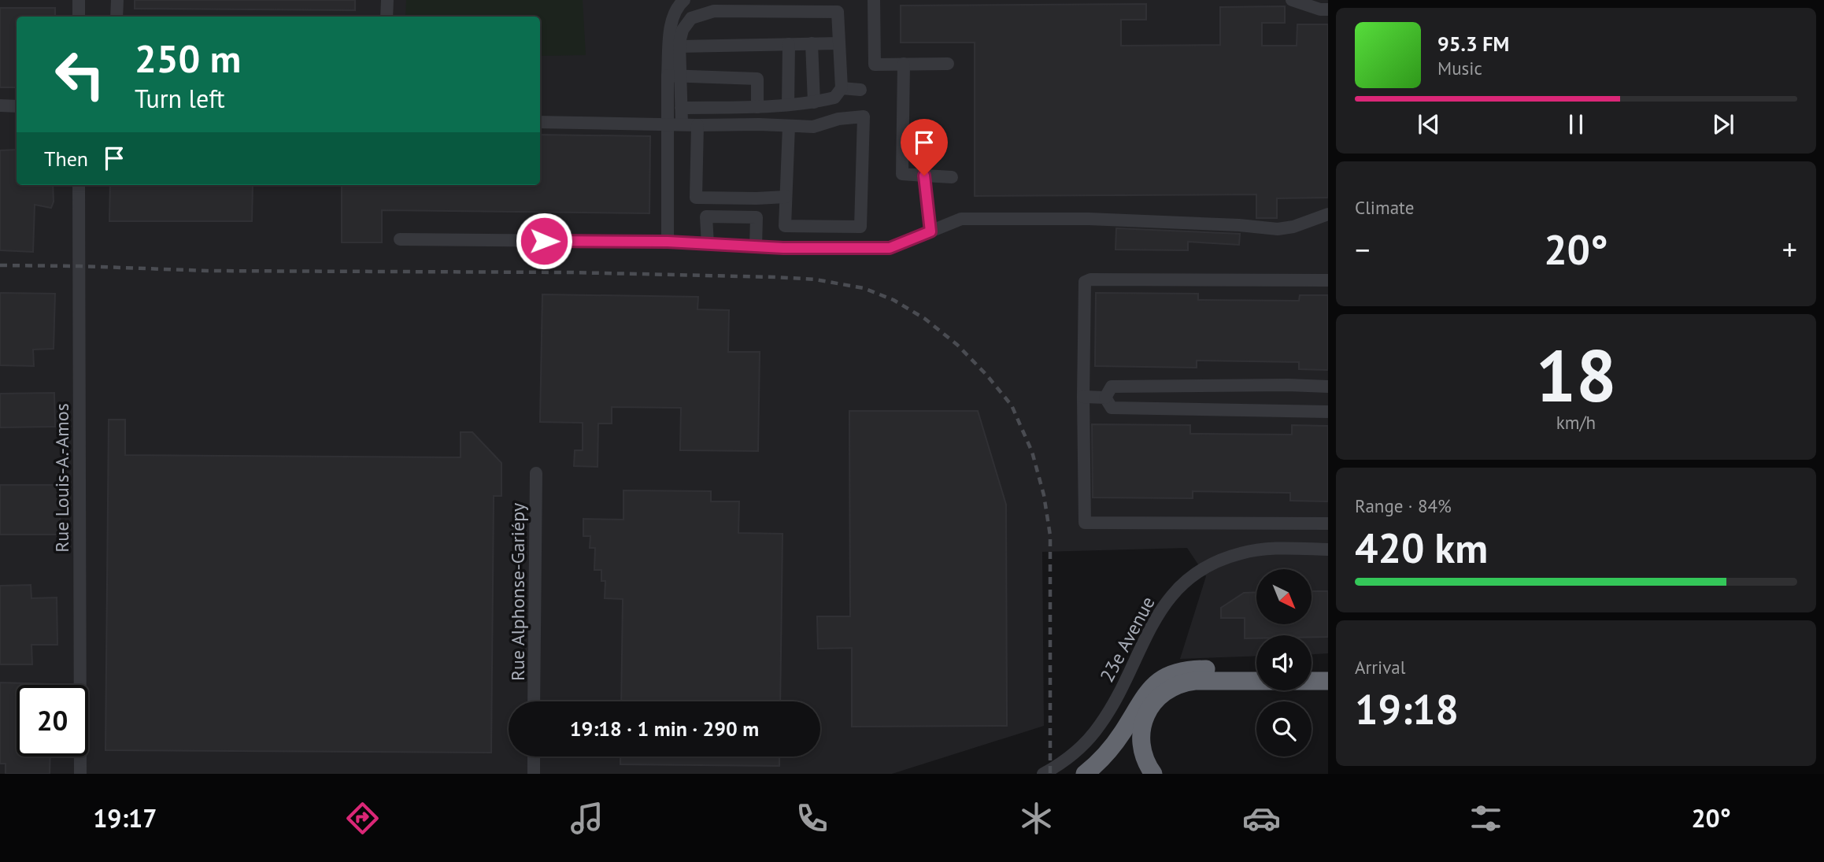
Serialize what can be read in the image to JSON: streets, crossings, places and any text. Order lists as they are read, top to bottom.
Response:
{
  "streets": {
    "street": ["Rue Louis-A.-Amos", "Rue Alphonse-Gariépy", "23e Avenue"]
  },
  "north": "bottom right",
  "page": {
    "turn": ["250 m", "Turn left"],
    "song": ["95.3 FM", "Music"],
    "then": "Then",
    "tile": [
      "Climate",
      ["18", "km/h"],
      ["Range · 84%", "420 km"],
      ["Arrival", "19:18"]
    ],
    "heat": ["−", "20°", "+"],
    "limit": "20",
    "trip": "19:18 · 1 min · 290 m",
    "tabs": ["19:17", "20°"]
  }
}
